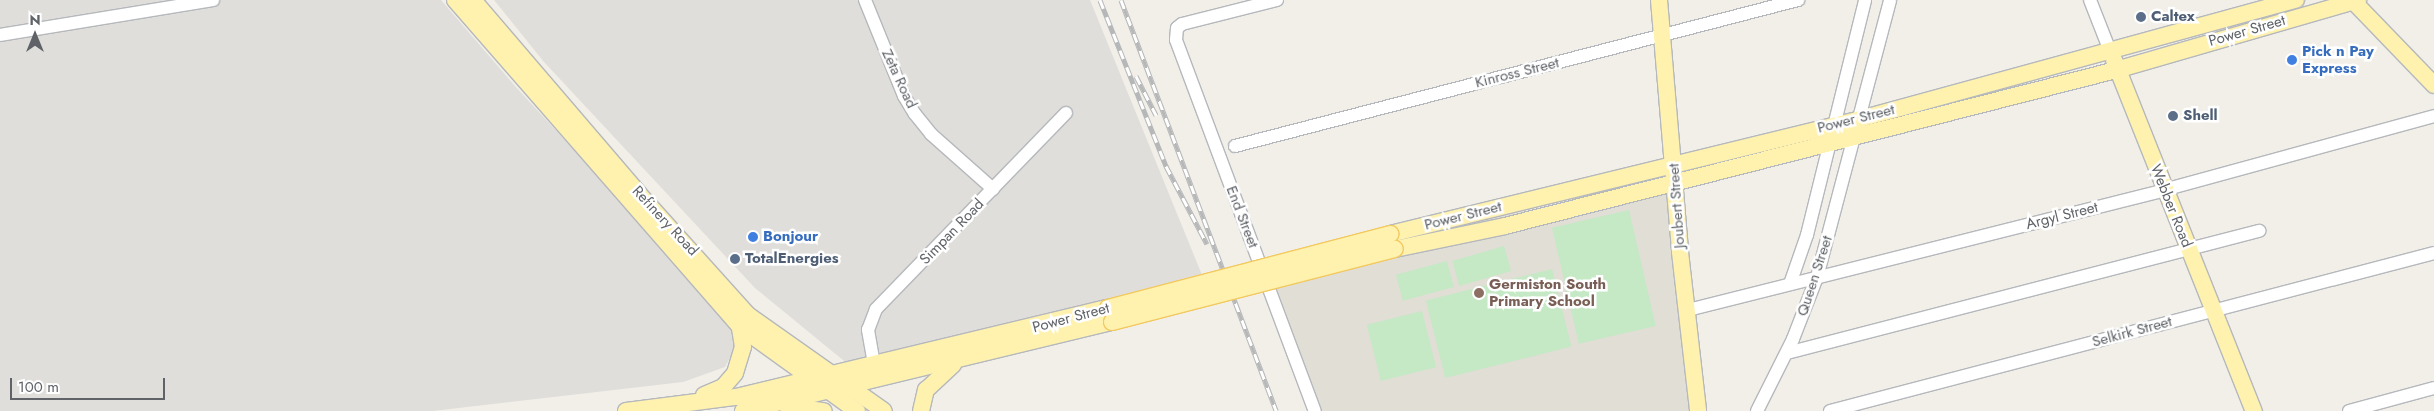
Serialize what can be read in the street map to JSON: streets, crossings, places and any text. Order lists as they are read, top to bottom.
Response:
{
  "streets": {
    "main road": [
      "Power Street",
      "Joubert Street",
      "Webber Road",
      "Refinery Road"
    ],
    "street": [
      "Kinross Street",
      "Zeta Road",
      "Argyl Street",
      "End Street",
      "Simpan Road",
      "Queen Street",
      "Selkirk Street"
    ]
  },
  "crossings": [
    ["Power Street", "Joubert Street"],
    ["Power Street", "Webber Road"],
    ["Power Street", "Refinery Road"],
    ["Power Street", "Simpan Road"],
    ["Power Street", "Queen Street"],
    ["Kinross Street", "Joubert Street"],
    ["Zeta Road", "Simpan Road"],
    ["Joubert Street", "Argyl Street"],
    ["Webber Road", "Argyl Street"],
    ["Webber Road", "Selkirk Street"],
    ["Argyl Street", "Queen Street"]
  ],
  "places": [
    "Caltex",
    "Pick n Pay Express",
    "Shell",
    "Bonjour",
    "TotalEnergies",
    "Germiston South Primary School"
  ],
  "scale_bar": "100 m",
  "north": "top"
}
